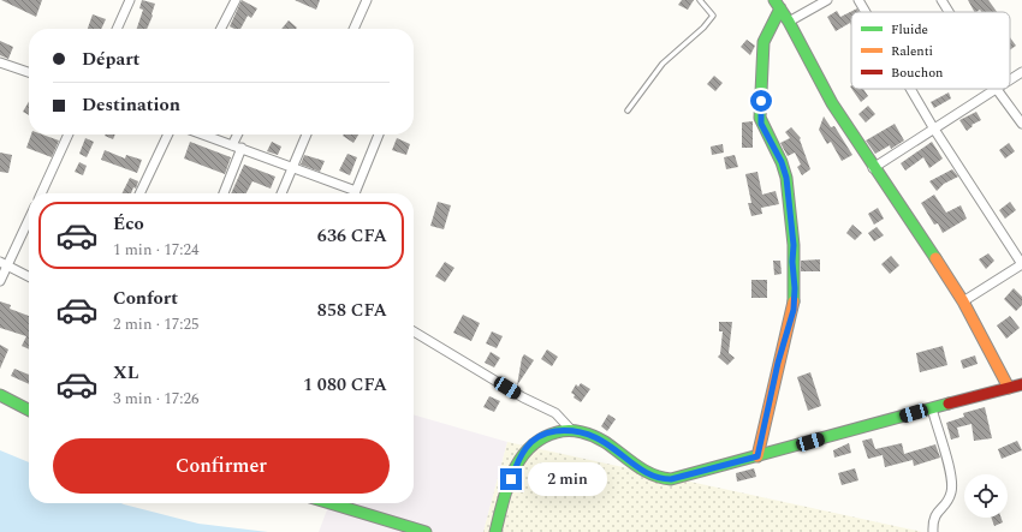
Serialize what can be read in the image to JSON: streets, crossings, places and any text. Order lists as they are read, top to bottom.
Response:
{
  "legend": ["Fluide", "Ralenti", "Bouchon"],
  "page": {
    "banner": ["Départ", "Destination"],
    "list": [
      {
        "name": "Éco",
        "note": "1 min · 17:24",
        "value": "636 CFA"
      },
      {
        "name": "Confort",
        "note": "2 min · 17:25",
        "value": "858 CFA"
      },
      {
        "name": "XL",
        "note": "3 min · 17:26",
        "value": "1 080 CFA"
      }
    ],
    "buttons": "Confirmer",
    "bubble": "2 min"
  }
}
